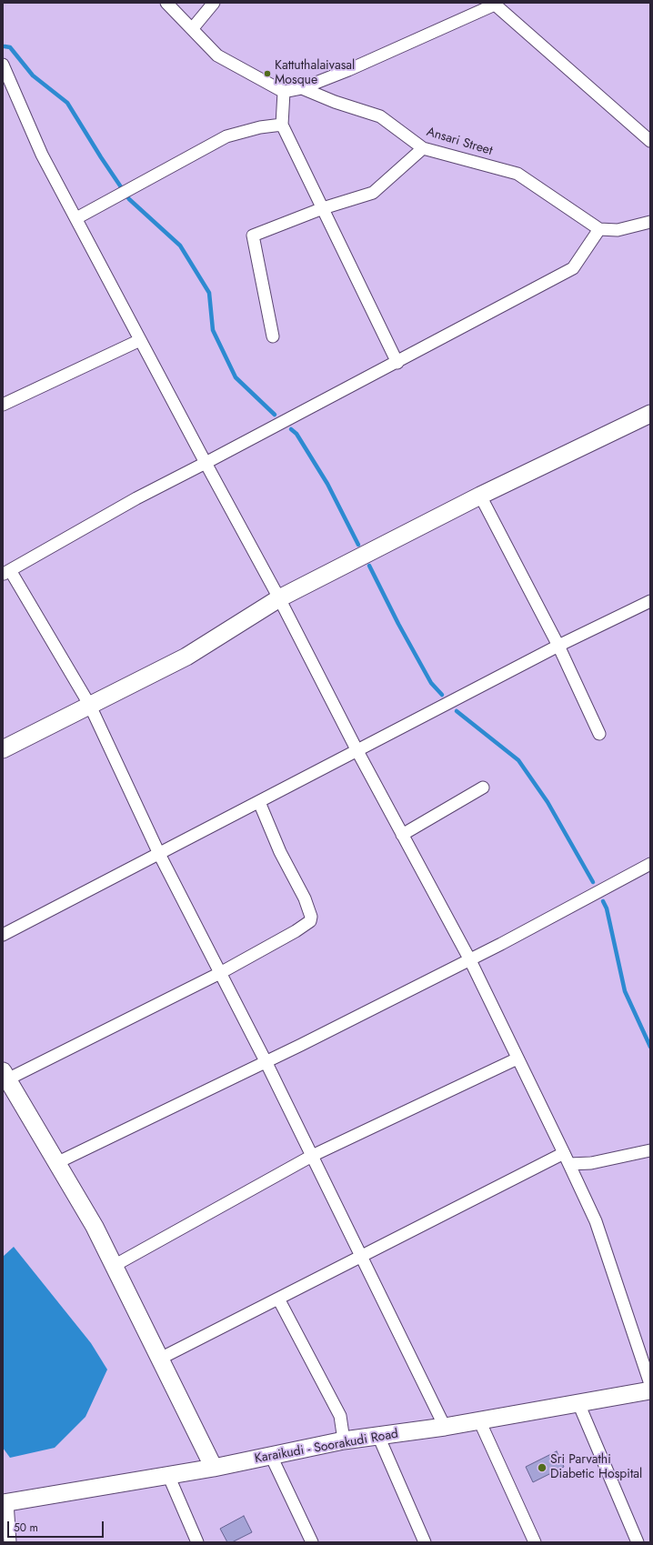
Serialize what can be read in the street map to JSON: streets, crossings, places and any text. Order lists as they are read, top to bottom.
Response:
{
  "streets": {
    "street": ["Ansari Street", "Karaikudi - Soorakudi Road"]
  },
  "places": ["Kattuthalaivasal Mosque", "Sri Parvathi Diabetic Hospital"],
  "scale_bar": "50 m"
}
